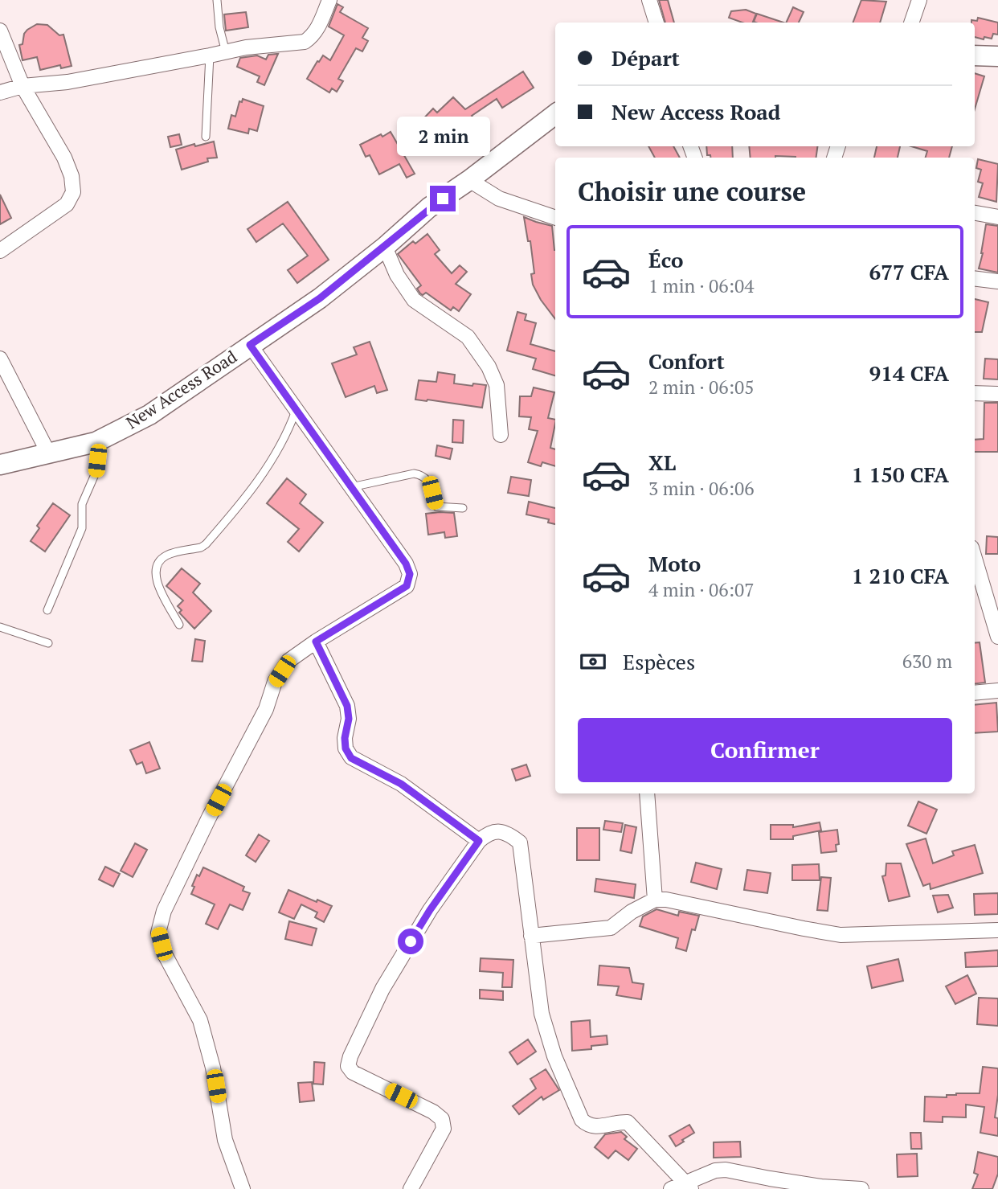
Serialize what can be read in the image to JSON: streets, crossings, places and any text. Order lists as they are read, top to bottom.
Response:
{
  "streets": {
    "main road": ["New Access Road"]
  },
  "page": {
    "banner": ["Départ", "New Access Road"],
    "bubble": "2 min",
    "heading": "Choisir une course",
    "list": [
      {
        "name": "Éco",
        "note": "1 min · 06:04",
        "value": "677 CFA"
      },
      {
        "name": "Confort",
        "note": "2 min · 06:05",
        "value": "914 CFA"
      },
      {
        "name": "XL",
        "note": "3 min · 06:06",
        "value": "1 150 CFA"
      },
      {
        "name": "Moto",
        "note": "4 min · 06:07",
        "value": "1 210 CFA"
      }
    ],
    "pay": ["Espèces", "630 m"],
    "buttons": "Confirmer"
  }
}
